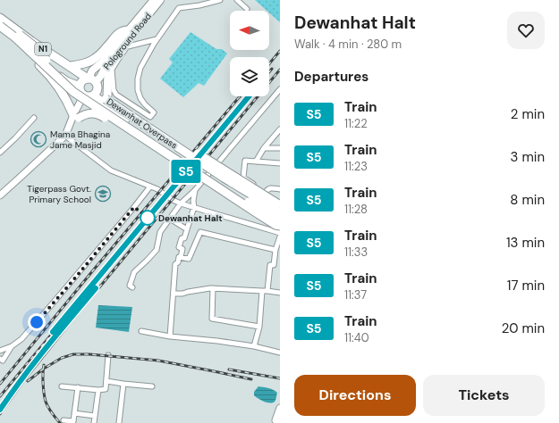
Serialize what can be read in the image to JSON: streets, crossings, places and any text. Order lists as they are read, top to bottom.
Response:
{
  "streets": {
    "highway": ["N1", "Dewanhat Overpass"],
    "main road": ["Pologround Road"]
  },
  "crossings": [
    ["Pologround Road", "N1"],
    ["Pologround Road", "Dewanhat Overpass"],
    ["N1", "Dewanhat Overpass"]
  ],
  "places": {
    "mosque": ["Mama Bhagina Jame Masjid"],
    "school or university": ["Tigerpass Govt. Primary School"],
    "other": ["Dewanhat Halt"]
  },
  "north": "left",
  "page": {
    "on_map": "S5",
    "heading": [
      ["Dewanhat Halt", "Walk · 4 min · 280 m"],
      "Departures"
    ],
    "list": [
      {
        "mark": "S5",
        "name": "Train",
        "note": "11:22",
        "value": "2 min"
      },
      {
        "mark": "S5",
        "name": "Train",
        "note": "11:23",
        "value": "3 min"
      },
      {
        "mark": "S5",
        "name": "Train",
        "note": "11:28",
        "value": "8 min"
      },
      {
        "mark": "S5",
        "name": "Train",
        "note": "11:33",
        "value": "13 min"
      },
      {
        "mark": "S5",
        "name": "Train",
        "note": "11:37",
        "value": "17 min"
      },
      {
        "mark": "S5",
        "name": "Train",
        "note": "11:40",
        "value": "20 min"
      }
    ],
    "buttons": ["Directions", "Tickets"]
  }
}
